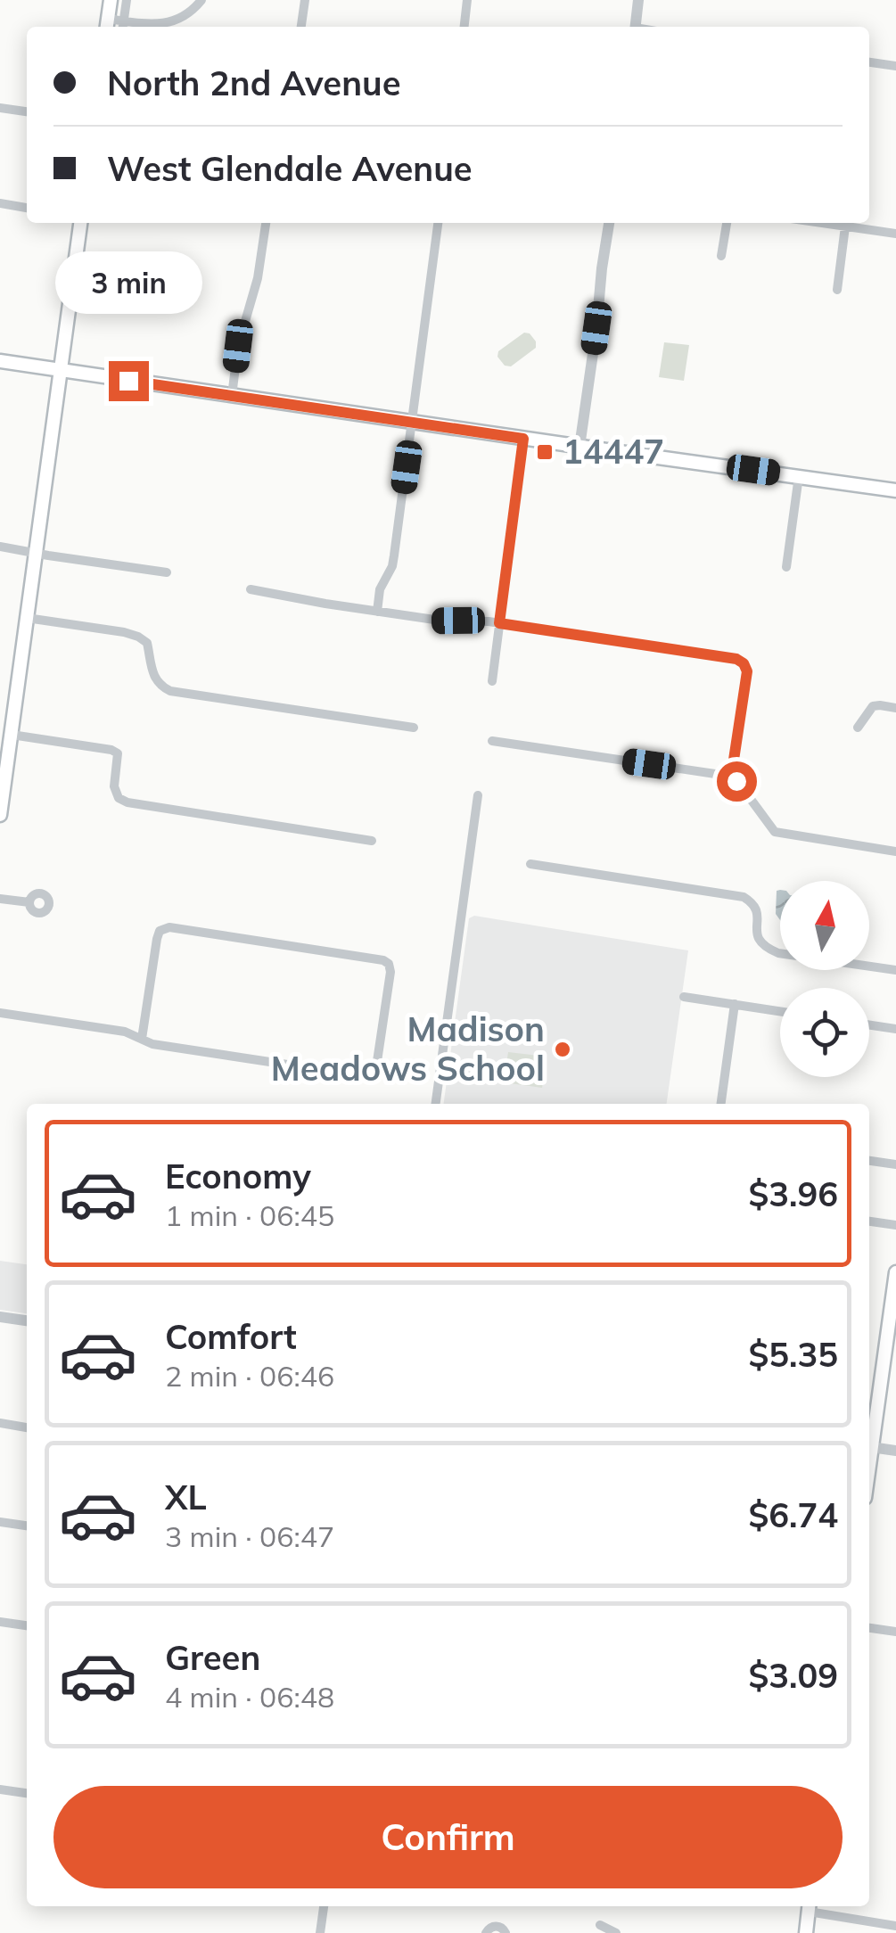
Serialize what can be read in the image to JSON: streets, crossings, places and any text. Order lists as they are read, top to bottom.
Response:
{
  "places": {
    "transit": ["14447"],
    "other": ["Madison Meadows School"]
  },
  "north": "top",
  "page": {
    "banner": ["North 2nd Avenue", "West Glendale Avenue"],
    "bubble": "3 min",
    "list": [
      {
        "name": "Economy",
        "note": "1 min · 06:45",
        "value": "$3.96"
      },
      {
        "name": "Comfort",
        "note": "2 min · 06:46",
        "value": "$5.35"
      },
      {
        "name": "XL",
        "note": "3 min · 06:47",
        "value": "$6.74"
      },
      {
        "name": "Green",
        "note": "4 min · 06:48",
        "value": "$3.09"
      }
    ],
    "buttons": "Confirm"
  }
}
